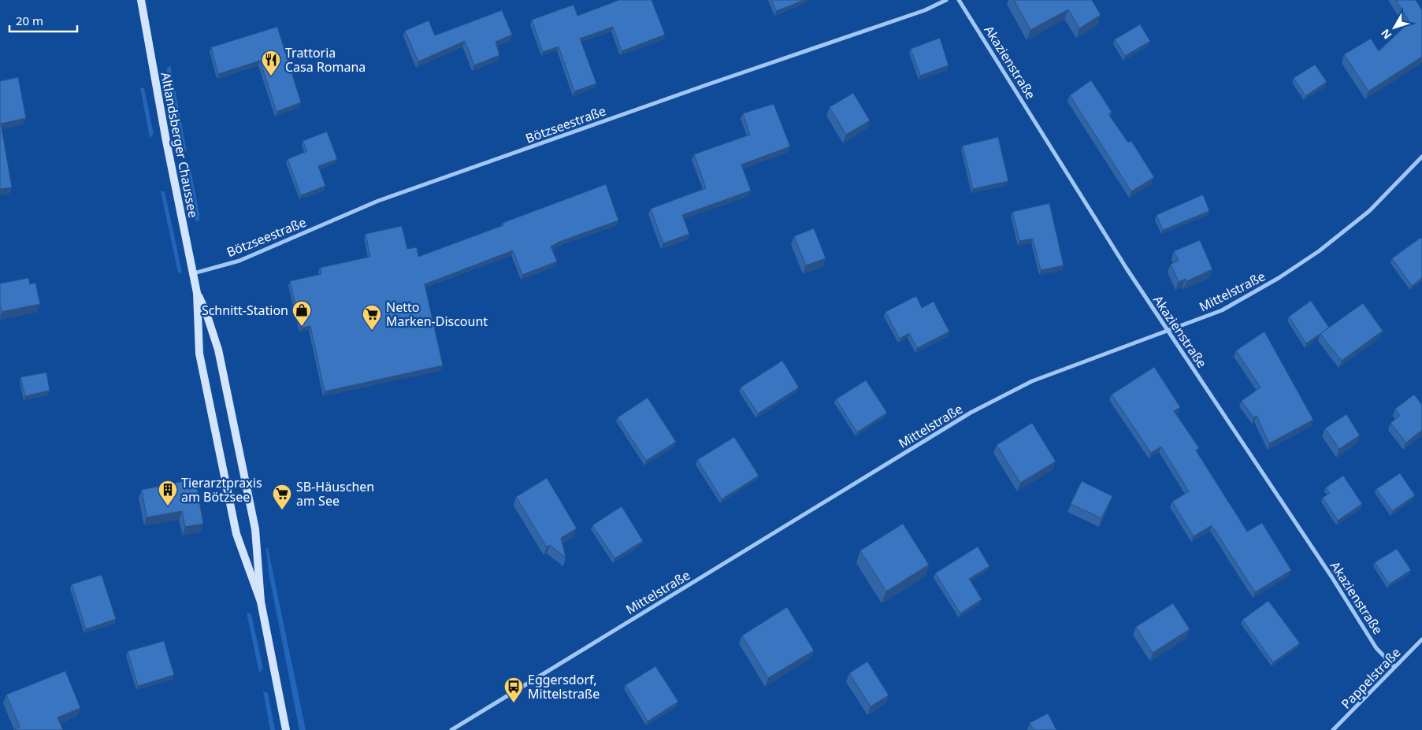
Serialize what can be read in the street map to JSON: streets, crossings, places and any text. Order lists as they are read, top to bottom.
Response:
{
  "streets": {
    "main road": ["Altlandsberger Chaussee"],
    "street": [
      "Akazienstraße",
      "Bötzseestraße",
      "Mittelstraße",
      "Pappelstraße"
    ]
  },
  "crossings": [
    ["Akazienstraße", "Mittelstraße"],
    ["Akazienstraße", "Pappelstraße"],
    ["Bötzseestraße", "Altlandsberger Chaussee"]
  ],
  "places": {
    "restaurant": ["Trattoria Casa Romana"],
    "shop": ["Schnitt-Station"],
    "supermarket": ["Netto Marken-Discount", "SB-Häuschen am See"],
    "building": ["Tierarztpraxis am Bötzsee"],
    "bus stop": ["Eggersdorf, Mittelstraße"]
  },
  "scale_bar": "20 m",
  "north": "bottom left"
}
